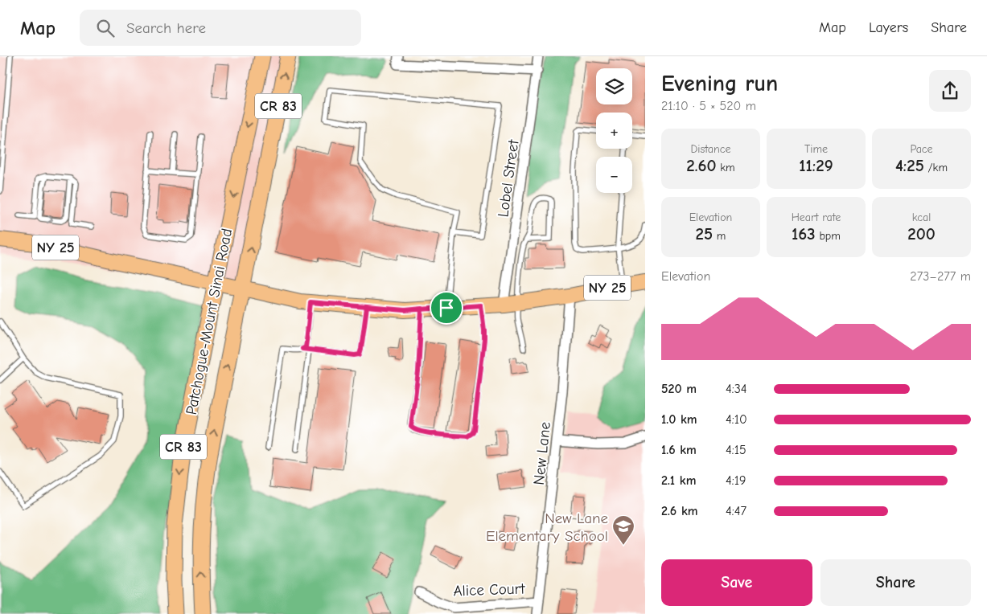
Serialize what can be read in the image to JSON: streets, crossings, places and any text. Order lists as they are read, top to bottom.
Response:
{
  "streets": {
    "highway": ["CR 83", "Patchogue-Mount Sinai Road"],
    "main road": ["NY 25"],
    "street": ["Lobel Street", "New Lane", "Alice Court"]
  },
  "crossings": [
    ["Lobel Street", "NY 25"],
    ["NY 25", "Patchogue-Mount Sinai Road"],
    ["NY 25", "New Lane"],
    ["New Lane", "Alice Court"]
  ],
  "places": {
    "school or university": ["New Lane Elementary School"]
  },
  "page": {
    "header": "Map",
    "search": "Search here",
    "nav": ["Map", "Layers", "Share"],
    "heading": ["Evening run", "21:10 · 5 × 520 m"],
    "map_buttons": ["+", "−"],
    "stats": [
      ["Distance", "2.60 km"],
      ["Time", "11:29"],
      ["Pace", "4:25 /km"],
      ["Elevation", "25 m"],
      ["Heart rate", "163 bpm"],
      ["kcal", "200"]
    ],
    "chart": ["Elevation", "273–277 m"],
    "list": [
      {
        "name": "520 m",
        "note": "4:34"
      },
      {
        "name": "1.0 km",
        "note": "4:10"
      },
      {
        "name": "1.6 km",
        "note": "4:15"
      },
      {
        "name": "2.1 km",
        "note": "4:19"
      },
      {
        "name": "2.6 km",
        "note": "4:47"
      }
    ],
    "buttons": ["Save", "Share"]
  }
}
